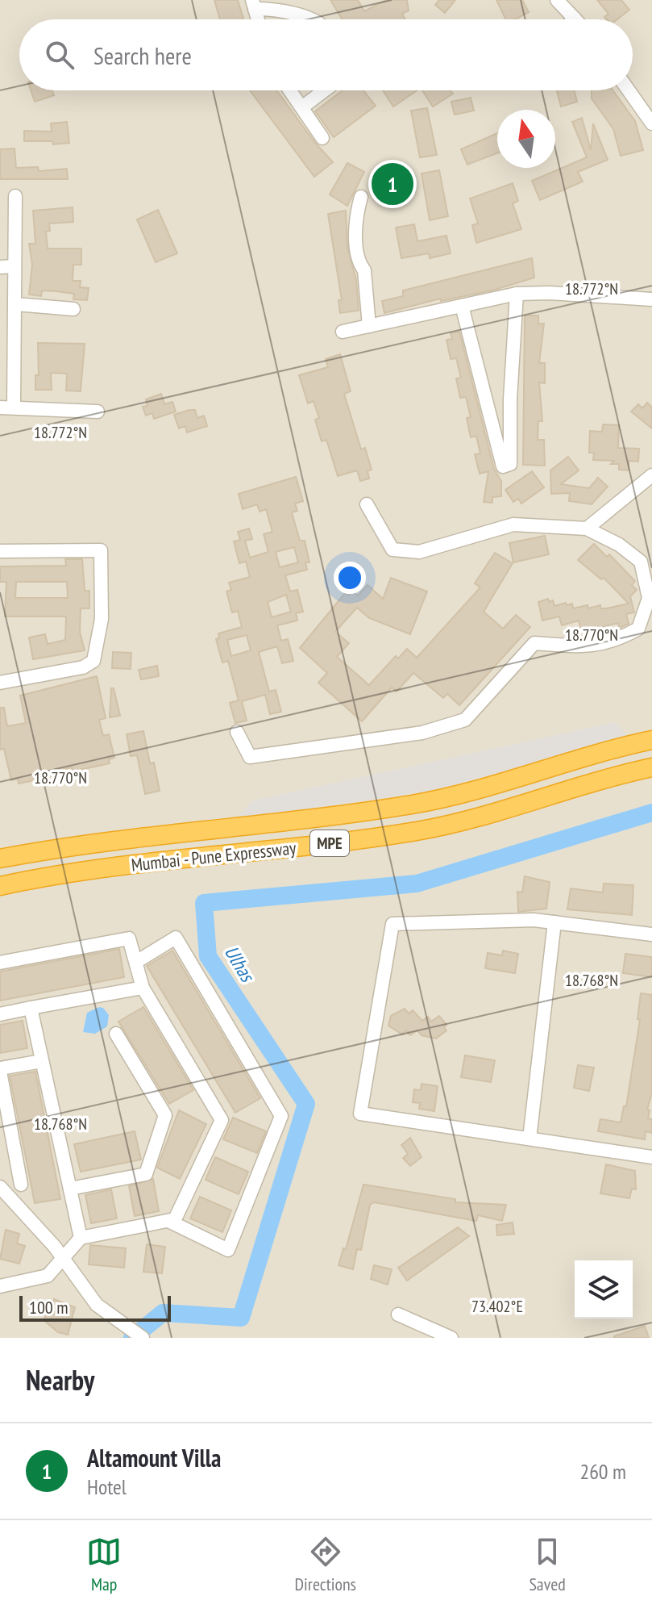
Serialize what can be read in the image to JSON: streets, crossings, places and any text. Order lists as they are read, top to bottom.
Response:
{
  "streets": {
    "highway": ["MPE", "Mumbai - Pune Expressway"]
  },
  "water": ["Ulhas"],
  "scale_bar": "100 m",
  "north": "top",
  "page": {
    "search": "Search here",
    "pins": "1",
    "scale": "100 m",
    "heading": "Nearby",
    "list": [
      {
        "mark": "1",
        "name": "Altamount Villa",
        "note": "Hotel",
        "value": "260 m"
      }
    ],
    "nav": ["Map", "Directions", "Saved"]
  },
  "coordinates": [
    "18.772°N",
    "18.770°N",
    "18.768°N",
    "73.402°E"
  ]
}
